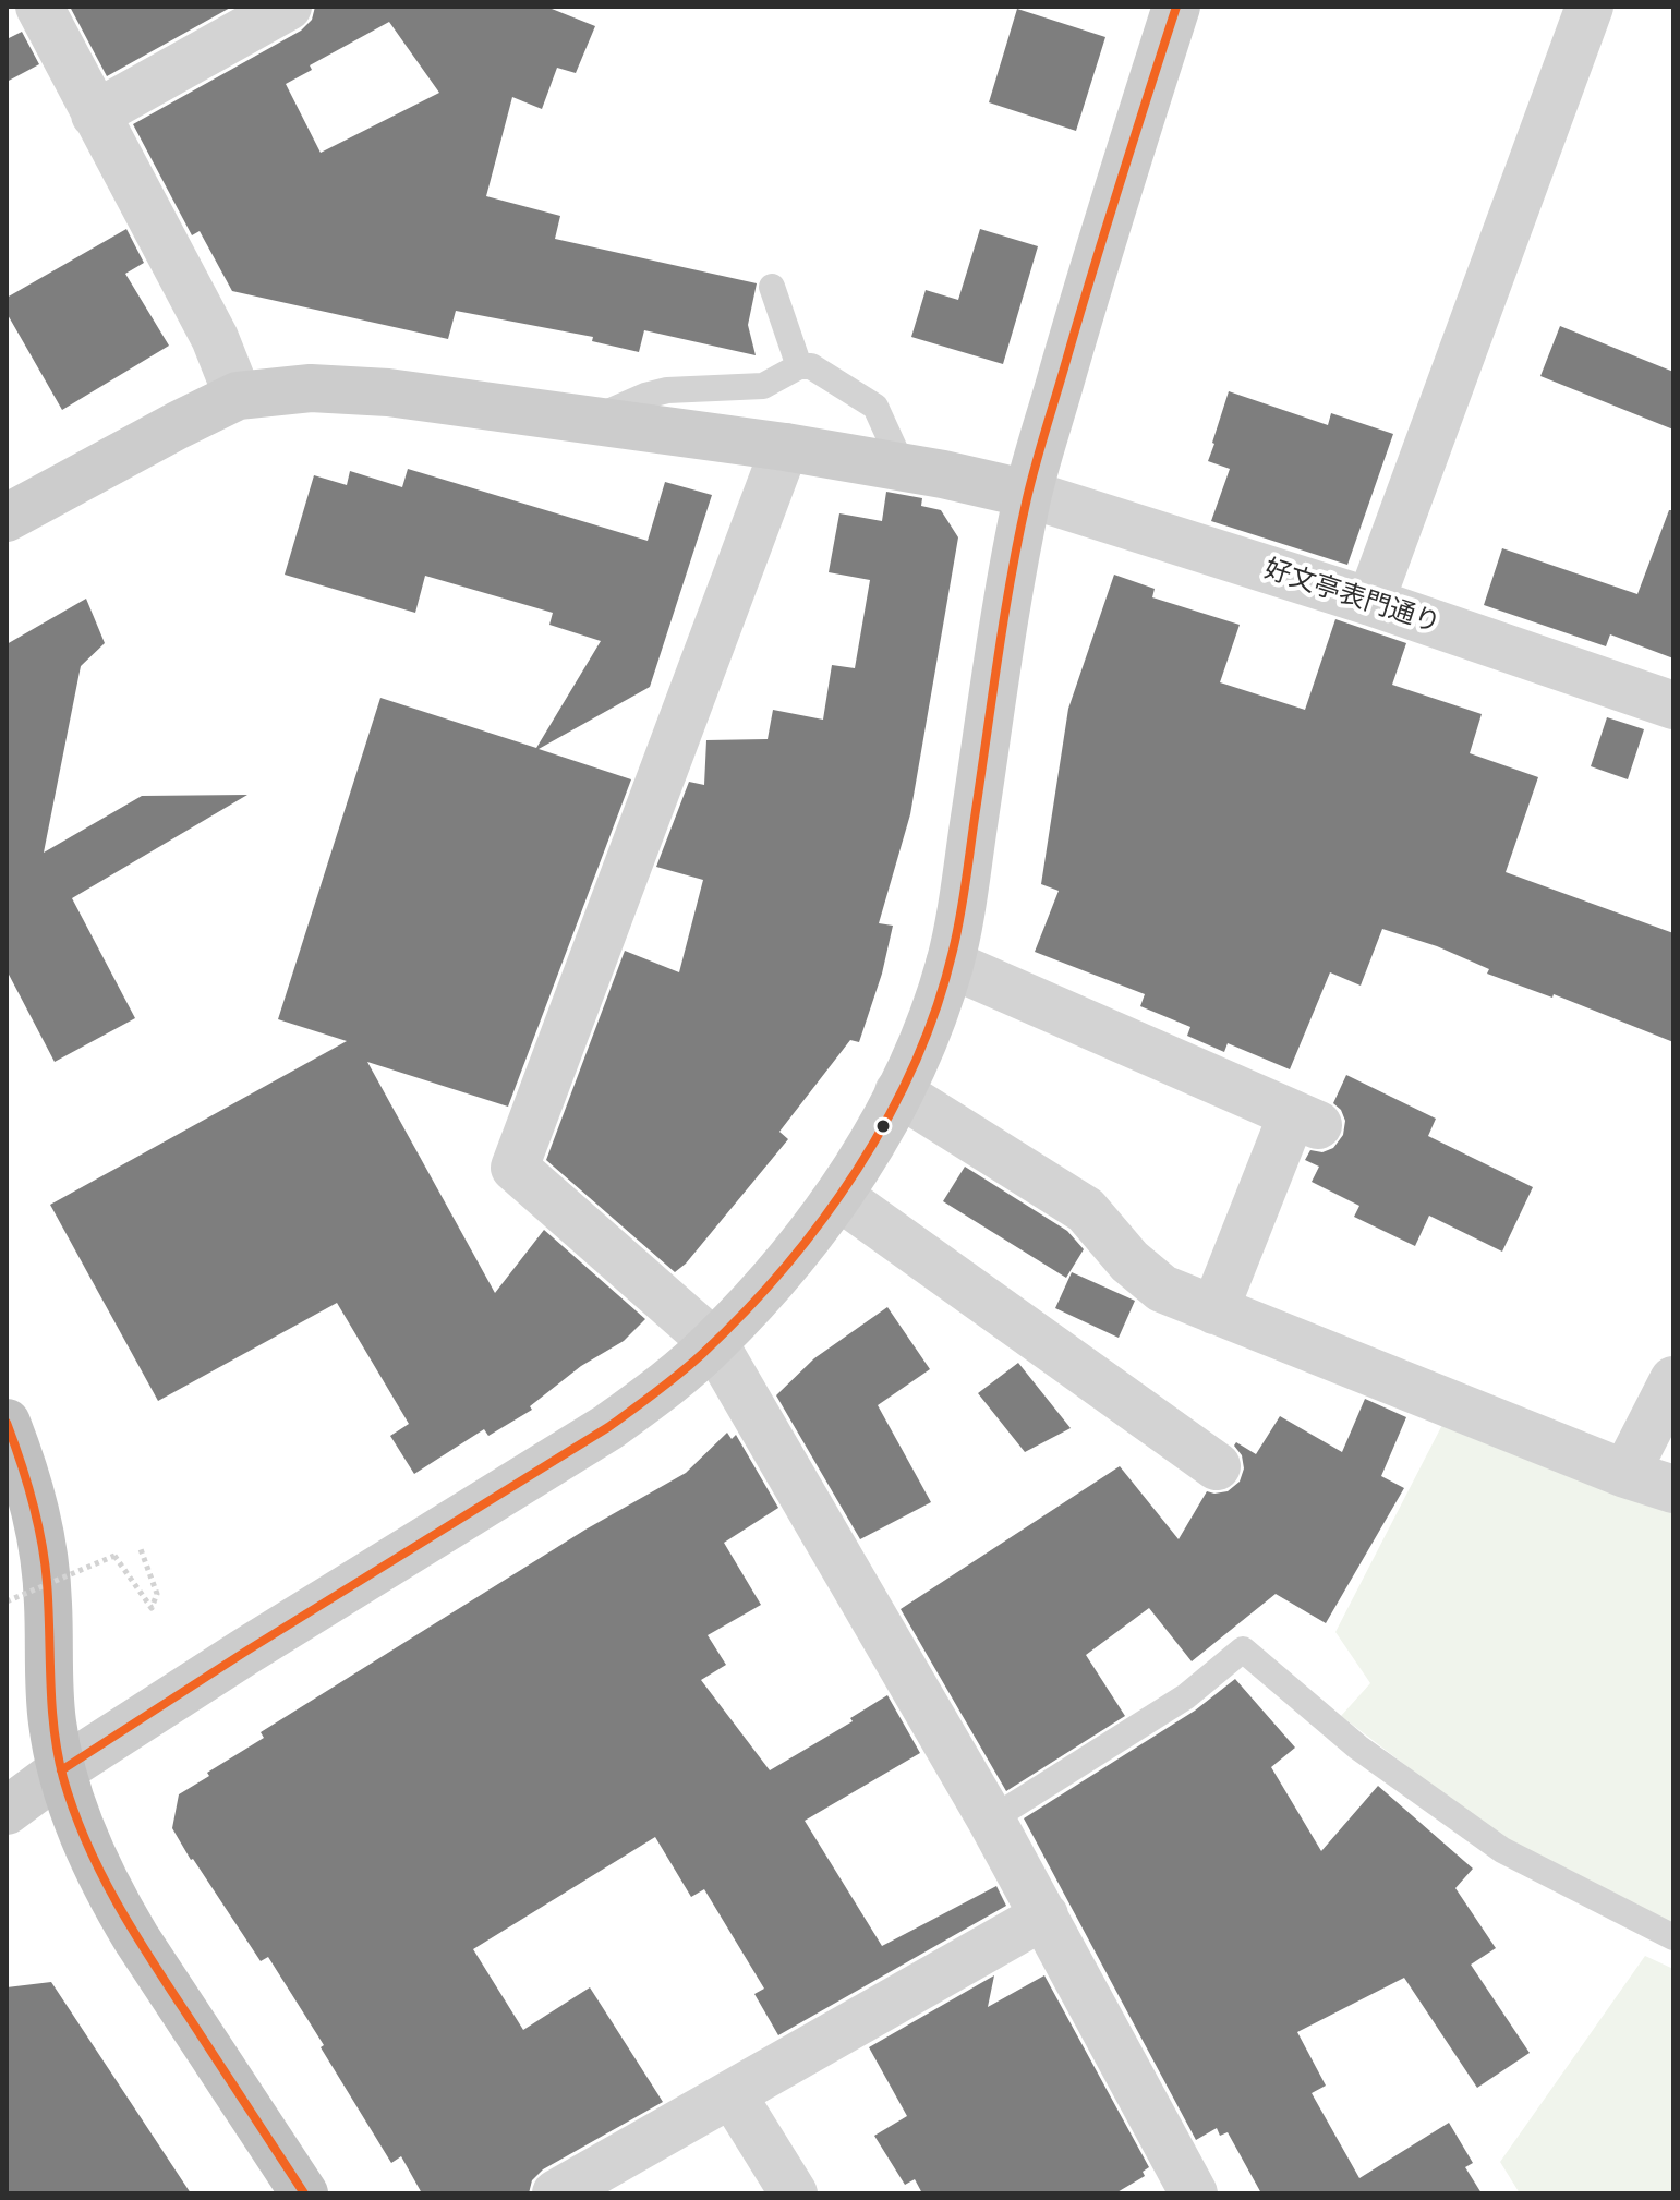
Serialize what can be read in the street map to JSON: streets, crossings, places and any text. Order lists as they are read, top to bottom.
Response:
{
  "streets": {
    "street": ["好文亭表門通り"]
  }
}
